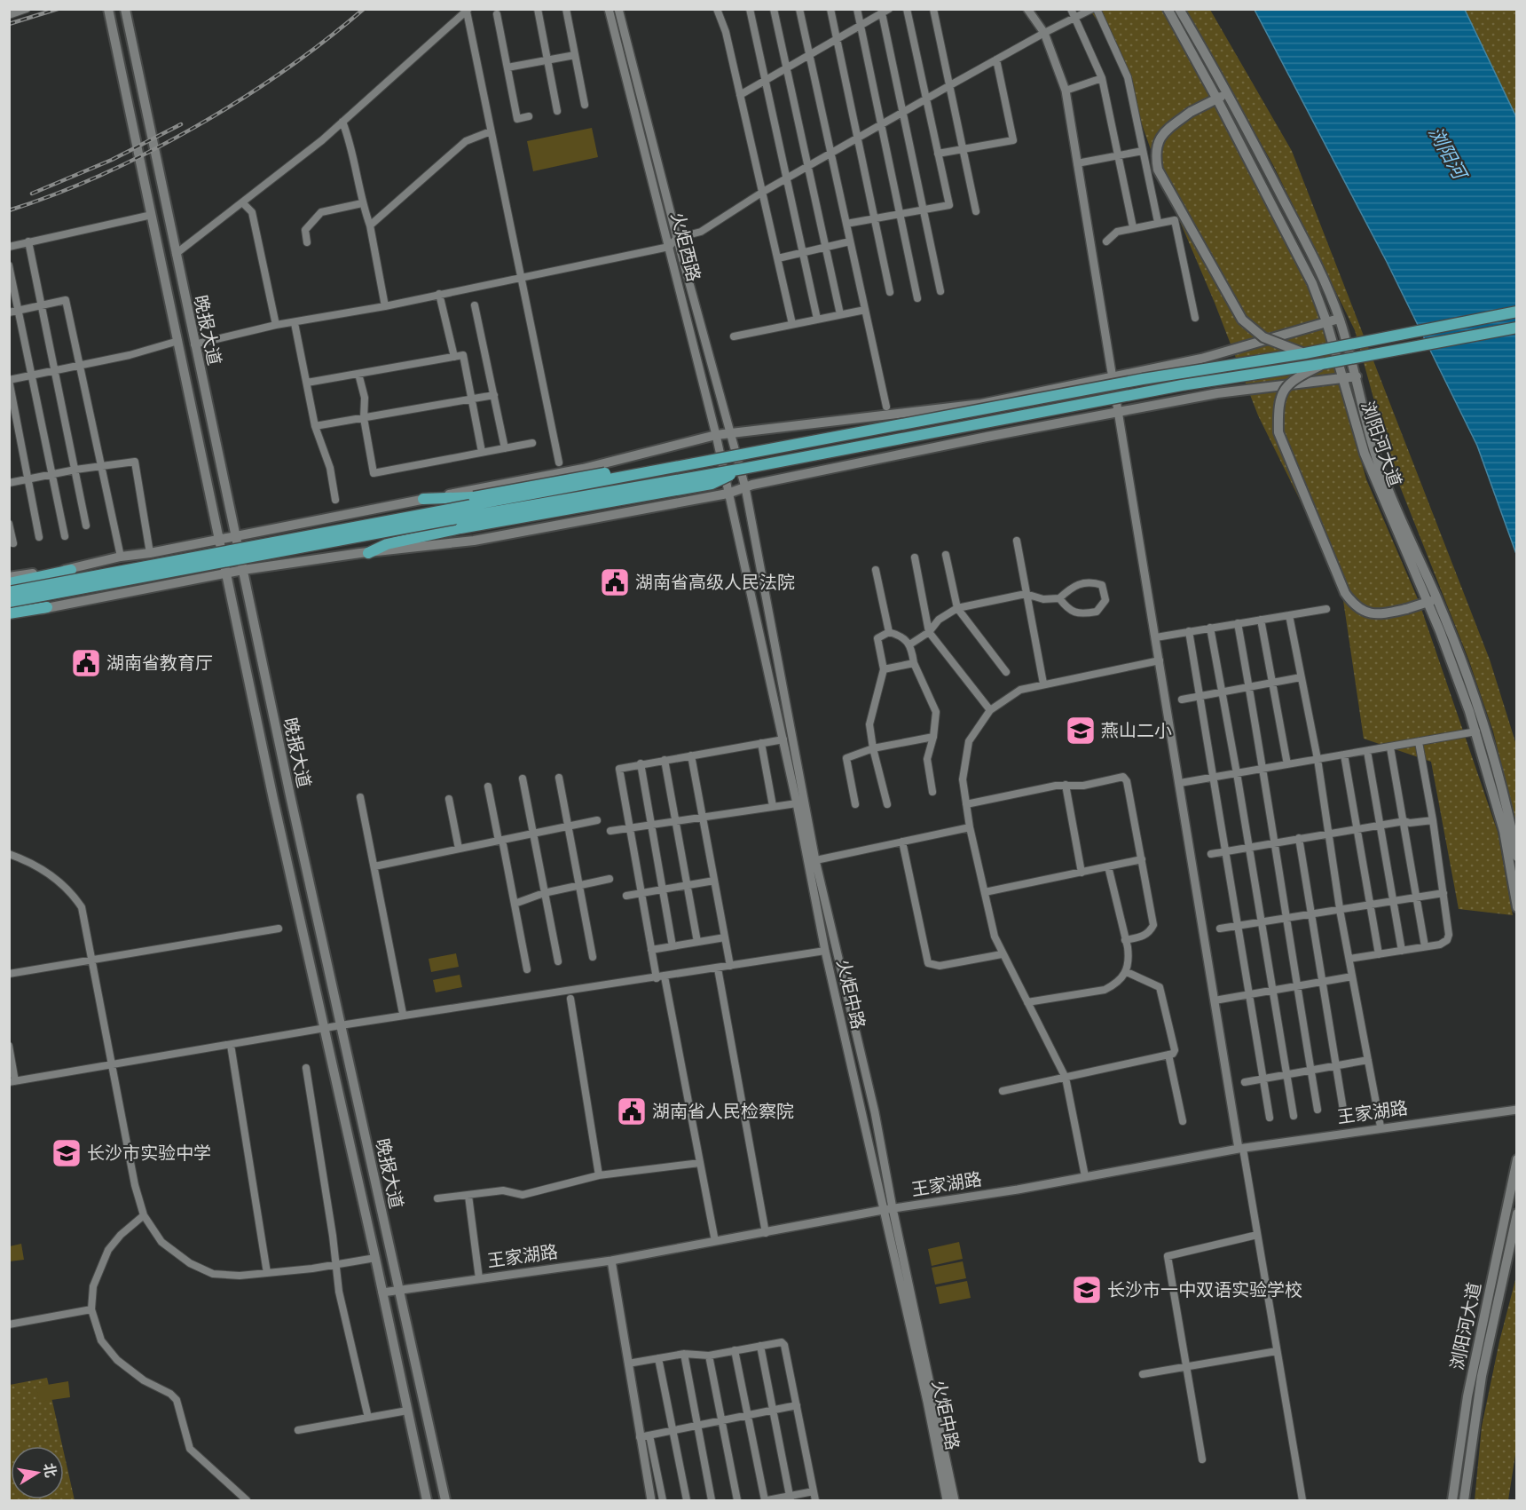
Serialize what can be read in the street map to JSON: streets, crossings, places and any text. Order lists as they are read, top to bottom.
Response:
{
  "streets": {
    "main road": ["晚报大道", "浏阳河大道"],
    "street": ["火炬西路", "火炬中路", "王家湖路"]
  },
  "crossings": [
    ["火炬西路", "火炬中路"],
    ["晚报大道", "王家湖路"],
    ["火炬中路", "王家湖路"]
  ],
  "water": ["浏阳河"],
  "places": {
    "public building": ["湖南省高级人民法院", "湖南省教育厅", "湖南省人民检察院"],
    "school or university": ["燕山二小", "长沙市实验中学", "长沙市一中双语实验学校"]
  },
  "north": "right"
}
